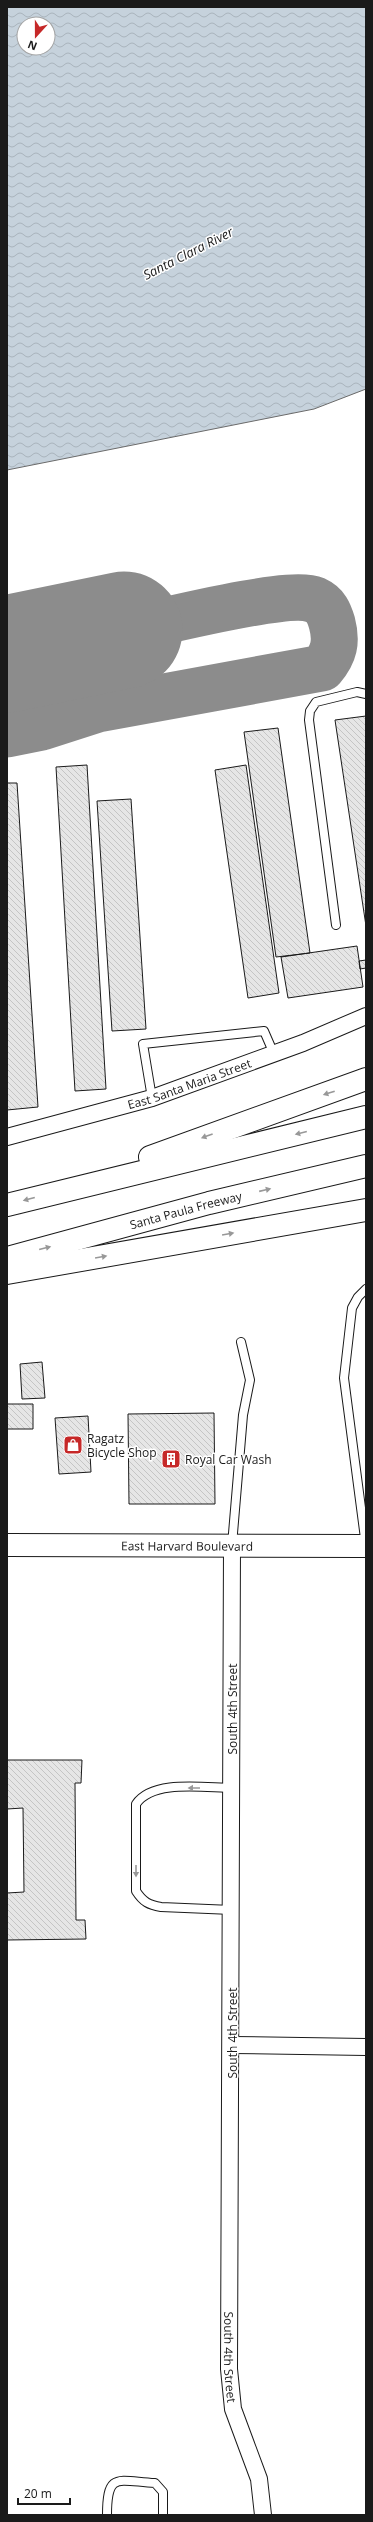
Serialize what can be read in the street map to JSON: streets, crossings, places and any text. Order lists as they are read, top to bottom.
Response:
{
  "streets": {
    "main road": ["Santa Paula Freeway", "East Harvard Boulevard"],
    "street": ["East Santa Maria Street", "South 4th Street"]
  },
  "crossings": [
    ["East Harvard Boulevard", "South 4th Street"]
  ],
  "water": ["Santa Clara River"],
  "places": {
    "shop": ["Ragatz Bicycle Shop"],
    "building": ["Royal Car Wash"]
  },
  "scale_bar": "20 m",
  "north": "bottom"
}
